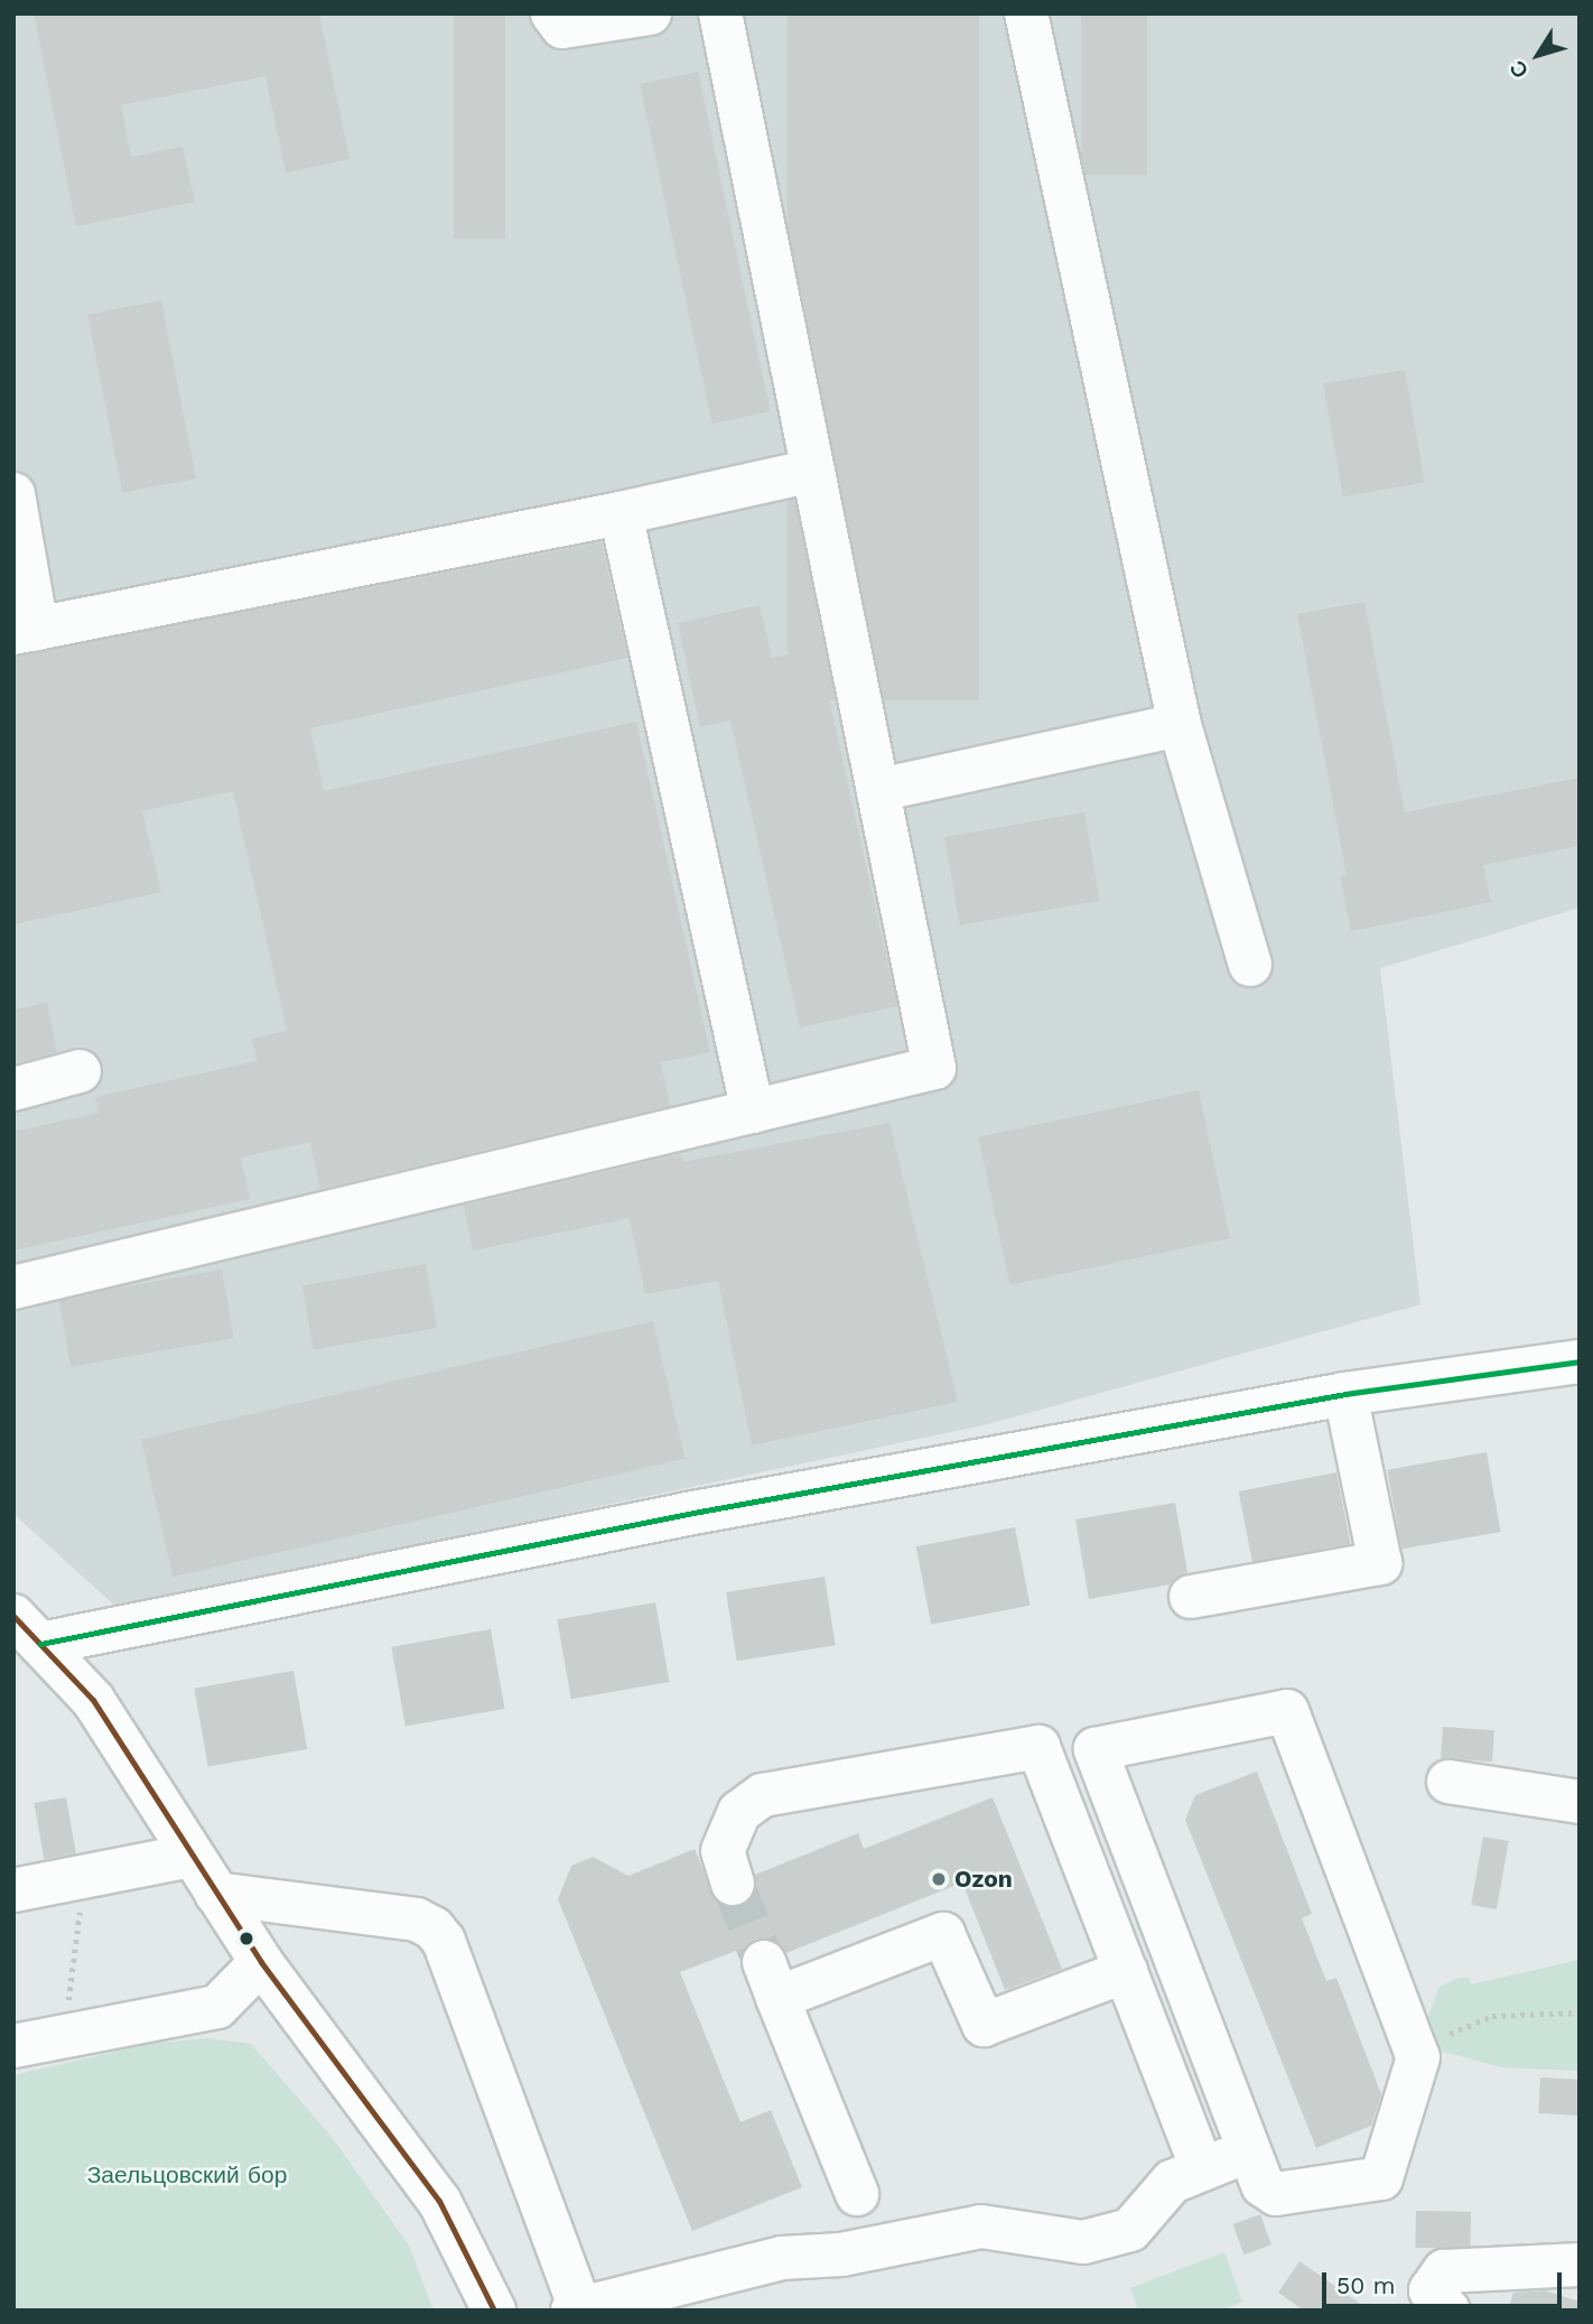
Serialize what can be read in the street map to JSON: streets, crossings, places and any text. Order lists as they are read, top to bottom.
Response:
{
  "parks": ["Заельцовский бор"],
  "places": ["Ozon"],
  "scale_bar": "50 m",
  "north": "bottom left"
}
